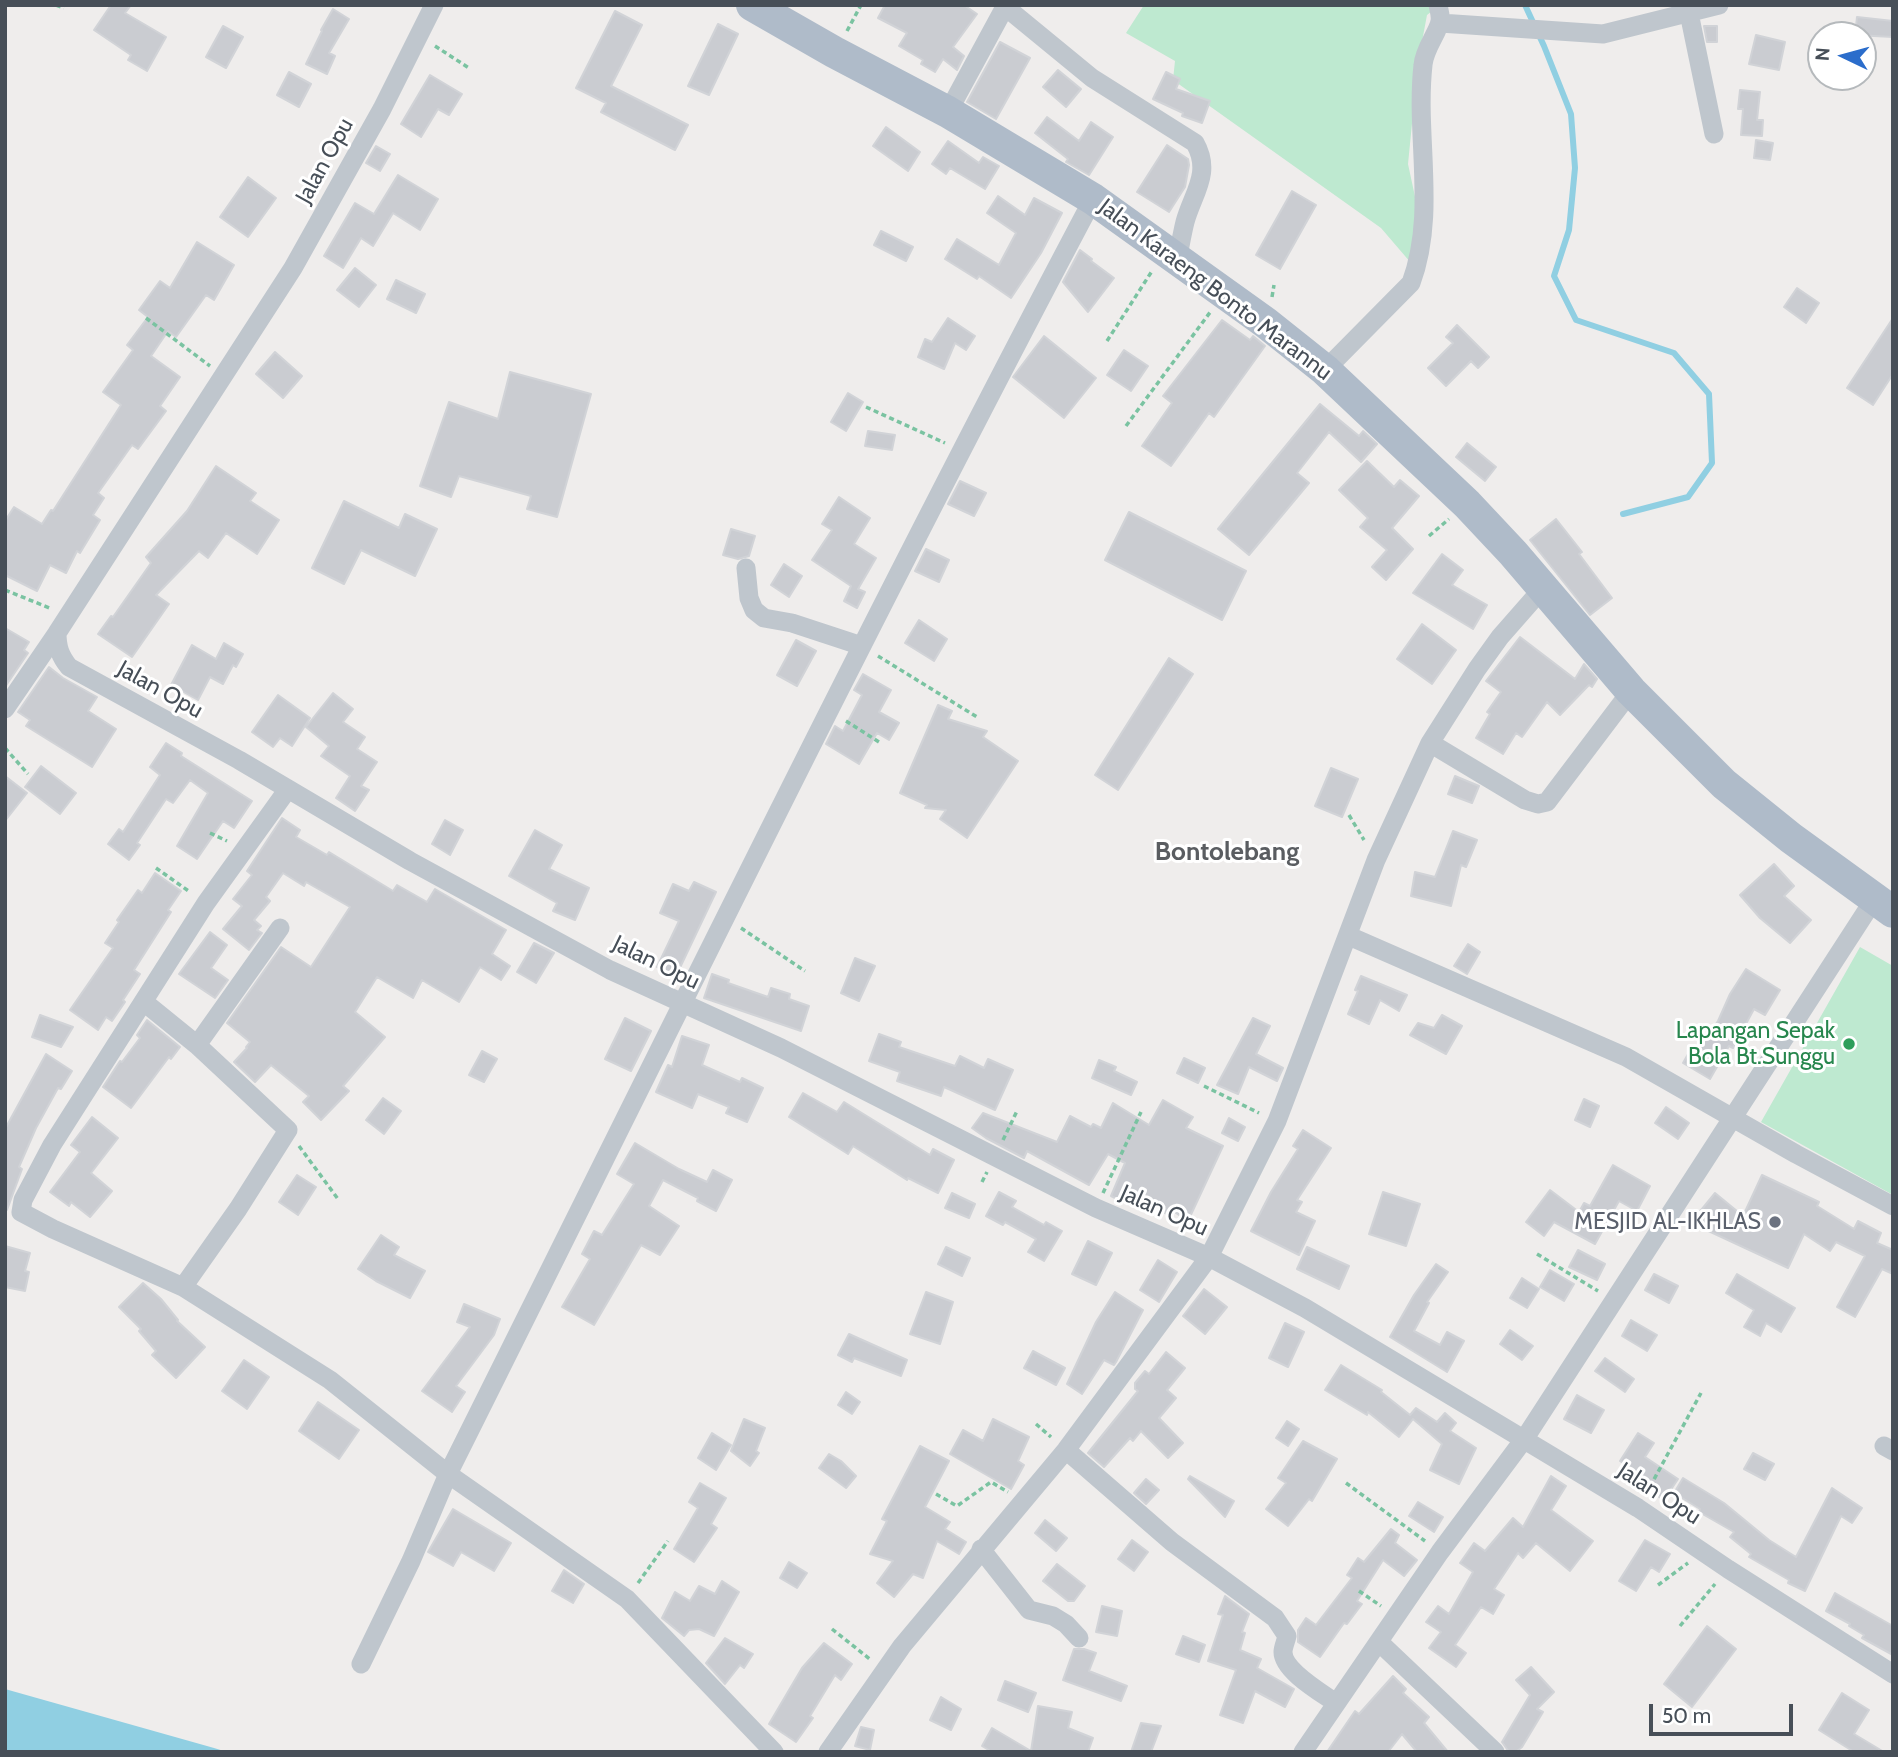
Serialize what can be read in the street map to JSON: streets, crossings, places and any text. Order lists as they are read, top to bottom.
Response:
{
  "streets": {
    "main road": ["Jalan Karaeng Bonto Marannu"],
    "street": ["Jalan Opu"]
  },
  "districts": ["Bontolebang"],
  "places": ["Lapangan Sepak Bola Bt.Sunggu", "MESJID AL-IKHLAS"],
  "scale_bar": "50 m",
  "north": "left"
}
